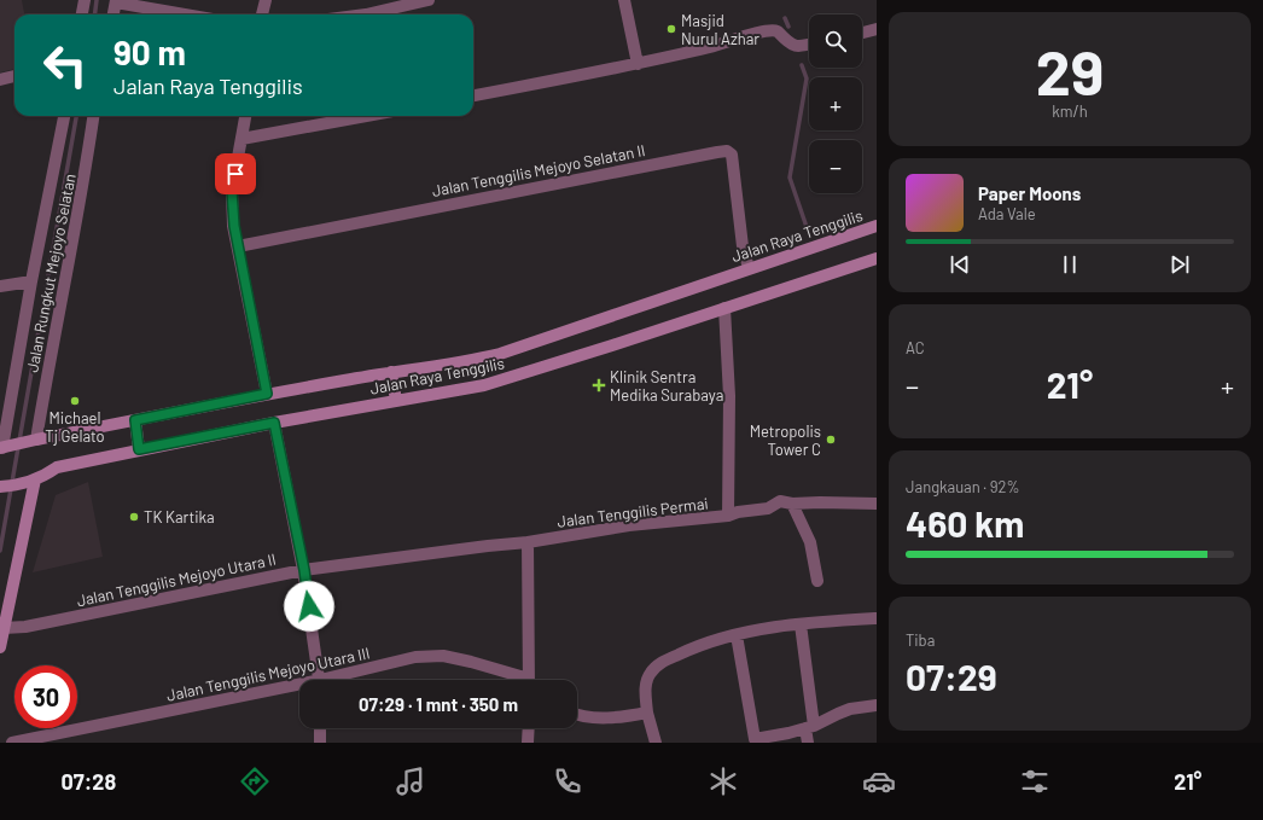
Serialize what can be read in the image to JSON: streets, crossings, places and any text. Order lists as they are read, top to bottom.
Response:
{
  "streets": {
    "main road": ["Jalan Raya Tenggilis"],
    "street": [
      "Jalan Tenggilis Mejoyo Selatan II",
      "Jalan Rungkut Mejoyo Selatan",
      "Jalan Tenggilis Permai",
      "Jalan Tenggilis Mejoyo Utara II",
      "Jalan Tenggilis Mejoyo Utara III"
    ]
  },
  "crossings": [
    ["Jalan Tenggilis Mejoyo Selatan II", "Jalan Raya Tenggilis"],
    ["Jalan Raya Tenggilis", "Jalan Rungkut Mejoyo Selatan"],
    ["Jalan Raya Tenggilis", "Jalan Tenggilis Permai"],
    ["Jalan Tenggilis Permai", "Jalan Tenggilis Mejoyo Utara II"]
  ],
  "places": {
    "other": [
      "Masjid Nurul Azhar",
      "Michael Tj Gelato",
      "Metropolis Tower C",
      "TK Kartika"
    ],
    "health": ["Klinik Sentra Medika Surabaya"]
  },
  "page": {
    "tile": [
      ["29", "km/h"],
      "AC",
      ["Jangkauan · 92%", "460 km"],
      ["Tiba", "07:29"]
    ],
    "map_buttons": ["+", "−"],
    "turn": ["90 m", "Jalan Raya Tenggilis"],
    "song": ["Paper Moons", "Ada Vale"],
    "heat": ["−", "21°", "+"],
    "limit": "30",
    "trip": "07:29 · 1 mnt · 350 m",
    "tabs": ["07:28", "21°"]
  }
}
